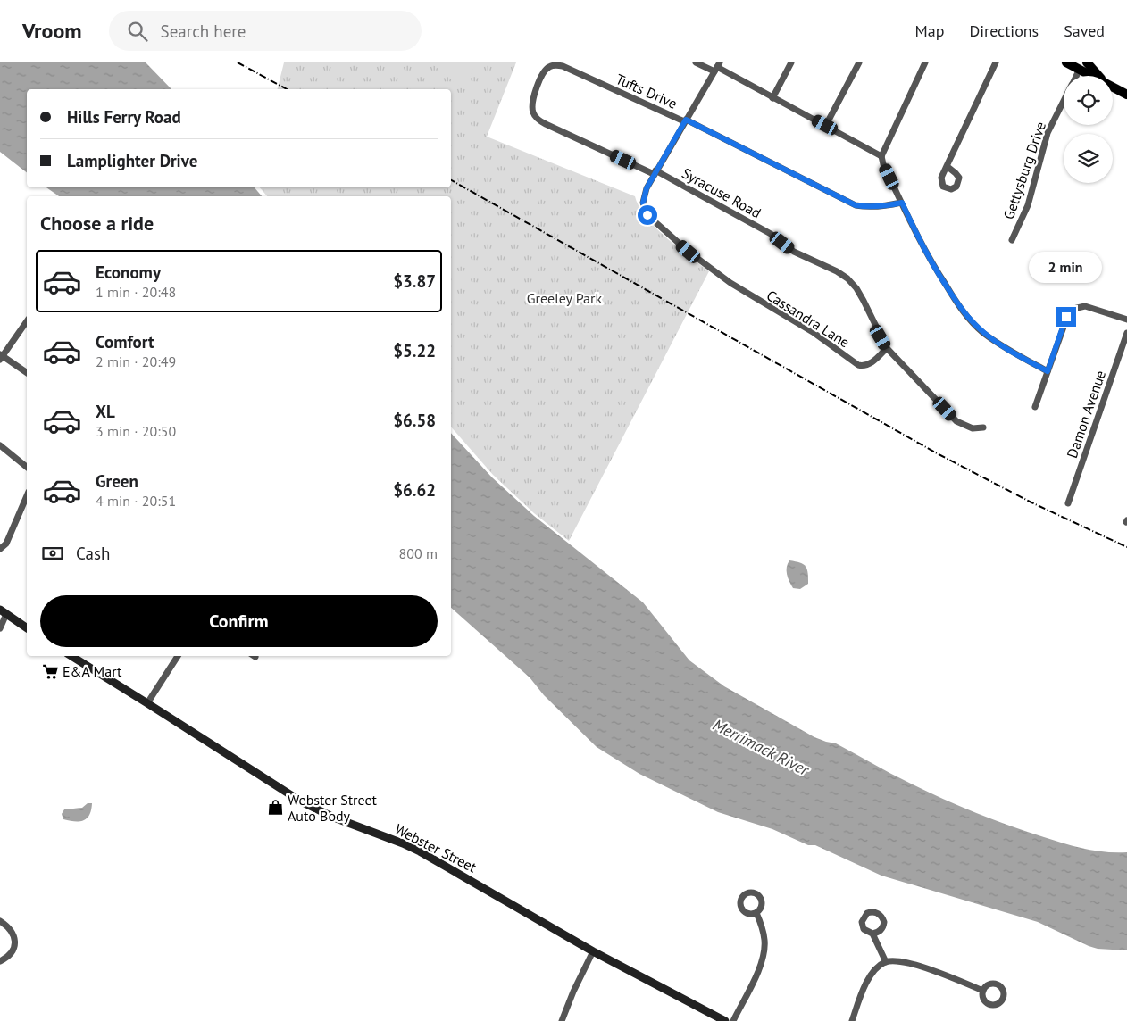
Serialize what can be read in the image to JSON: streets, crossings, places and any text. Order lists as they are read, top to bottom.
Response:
{
  "streets": {
    "main road": ["Webster Street"],
    "street": [
      "Tufts Drive",
      "Gettysburg Drive",
      "Syracuse Road",
      "Cassandra Lane",
      "Damon Avenue"
    ]
  },
  "crossings": [
    ["Tufts Drive", "Syracuse Road"],
    ["Tufts Drive", "Cassandra Lane"],
    ["Syracuse Road", "Cassandra Lane"]
  ],
  "water": ["Merrimack River"],
  "parks": ["Greeley Park"],
  "places": {
    "supermarket": ["E&A Mart"],
    "shop": ["Webster Street Auto Body"]
  },
  "page": {
    "header": "Vroom",
    "search": "Search here",
    "nav": ["Map", "Directions", "Saved"],
    "banner": ["Hills Ferry Road", "Lamplighter Drive"],
    "heading": "Choose a ride",
    "list": [
      {
        "name": "Economy",
        "note": "1 min · 20:48",
        "value": "$3.87"
      },
      {
        "name": "Comfort",
        "note": "2 min · 20:49",
        "value": "$5.22"
      },
      {
        "name": "XL",
        "note": "3 min · 20:50",
        "value": "$6.58"
      },
      {
        "name": "Green",
        "note": "4 min · 20:51",
        "value": "$6.62"
      }
    ],
    "bubble": "2 min",
    "pay": ["Cash", "800 m"],
    "buttons": "Confirm"
  }
}
